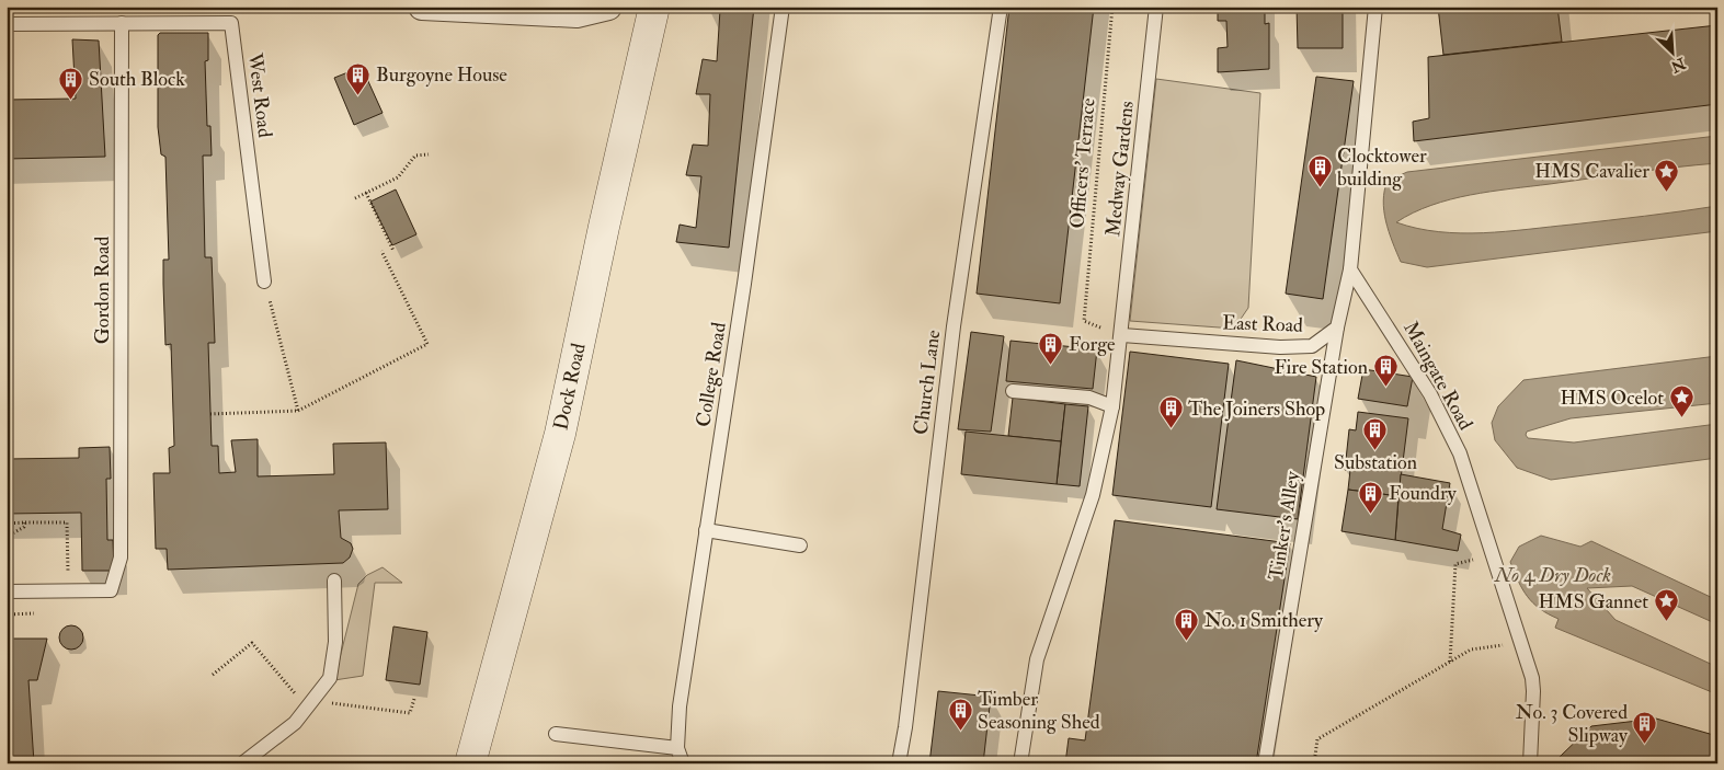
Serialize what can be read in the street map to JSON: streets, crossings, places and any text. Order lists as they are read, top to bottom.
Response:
{
  "streets": {
    "street": ["Dock Road"],
    "lane": [
      "West Road",
      "Medway Gardens",
      "Gordon Road",
      "East Road",
      "College Road",
      "Maingate Road",
      "Church Lane",
      "Tinker's Alley"
    ],
    "path": ["Officers' Terrace"]
  },
  "crossings": [
    ["West Road", "Gordon Road"],
    ["Medway Gardens", "East Road"],
    ["East Road", "Tinker's Alley"]
  ],
  "water": ["No 4 Dry Dock"],
  "places": {
    "building": [
      "Burgoyne House",
      "South Block",
      "Clocktower building",
      "Forge",
      "Fire Station",
      "The Joiners Shop",
      "Substation",
      "Foundry",
      "No. 1 Smithery",
      "Timber Seasoning Shed",
      "No. 3 Covered Slipway"
    ],
    "place": ["HMS Cavalier", "HMS Ocelot", "HMS Gannet"]
  },
  "north": "bottom right"
}
